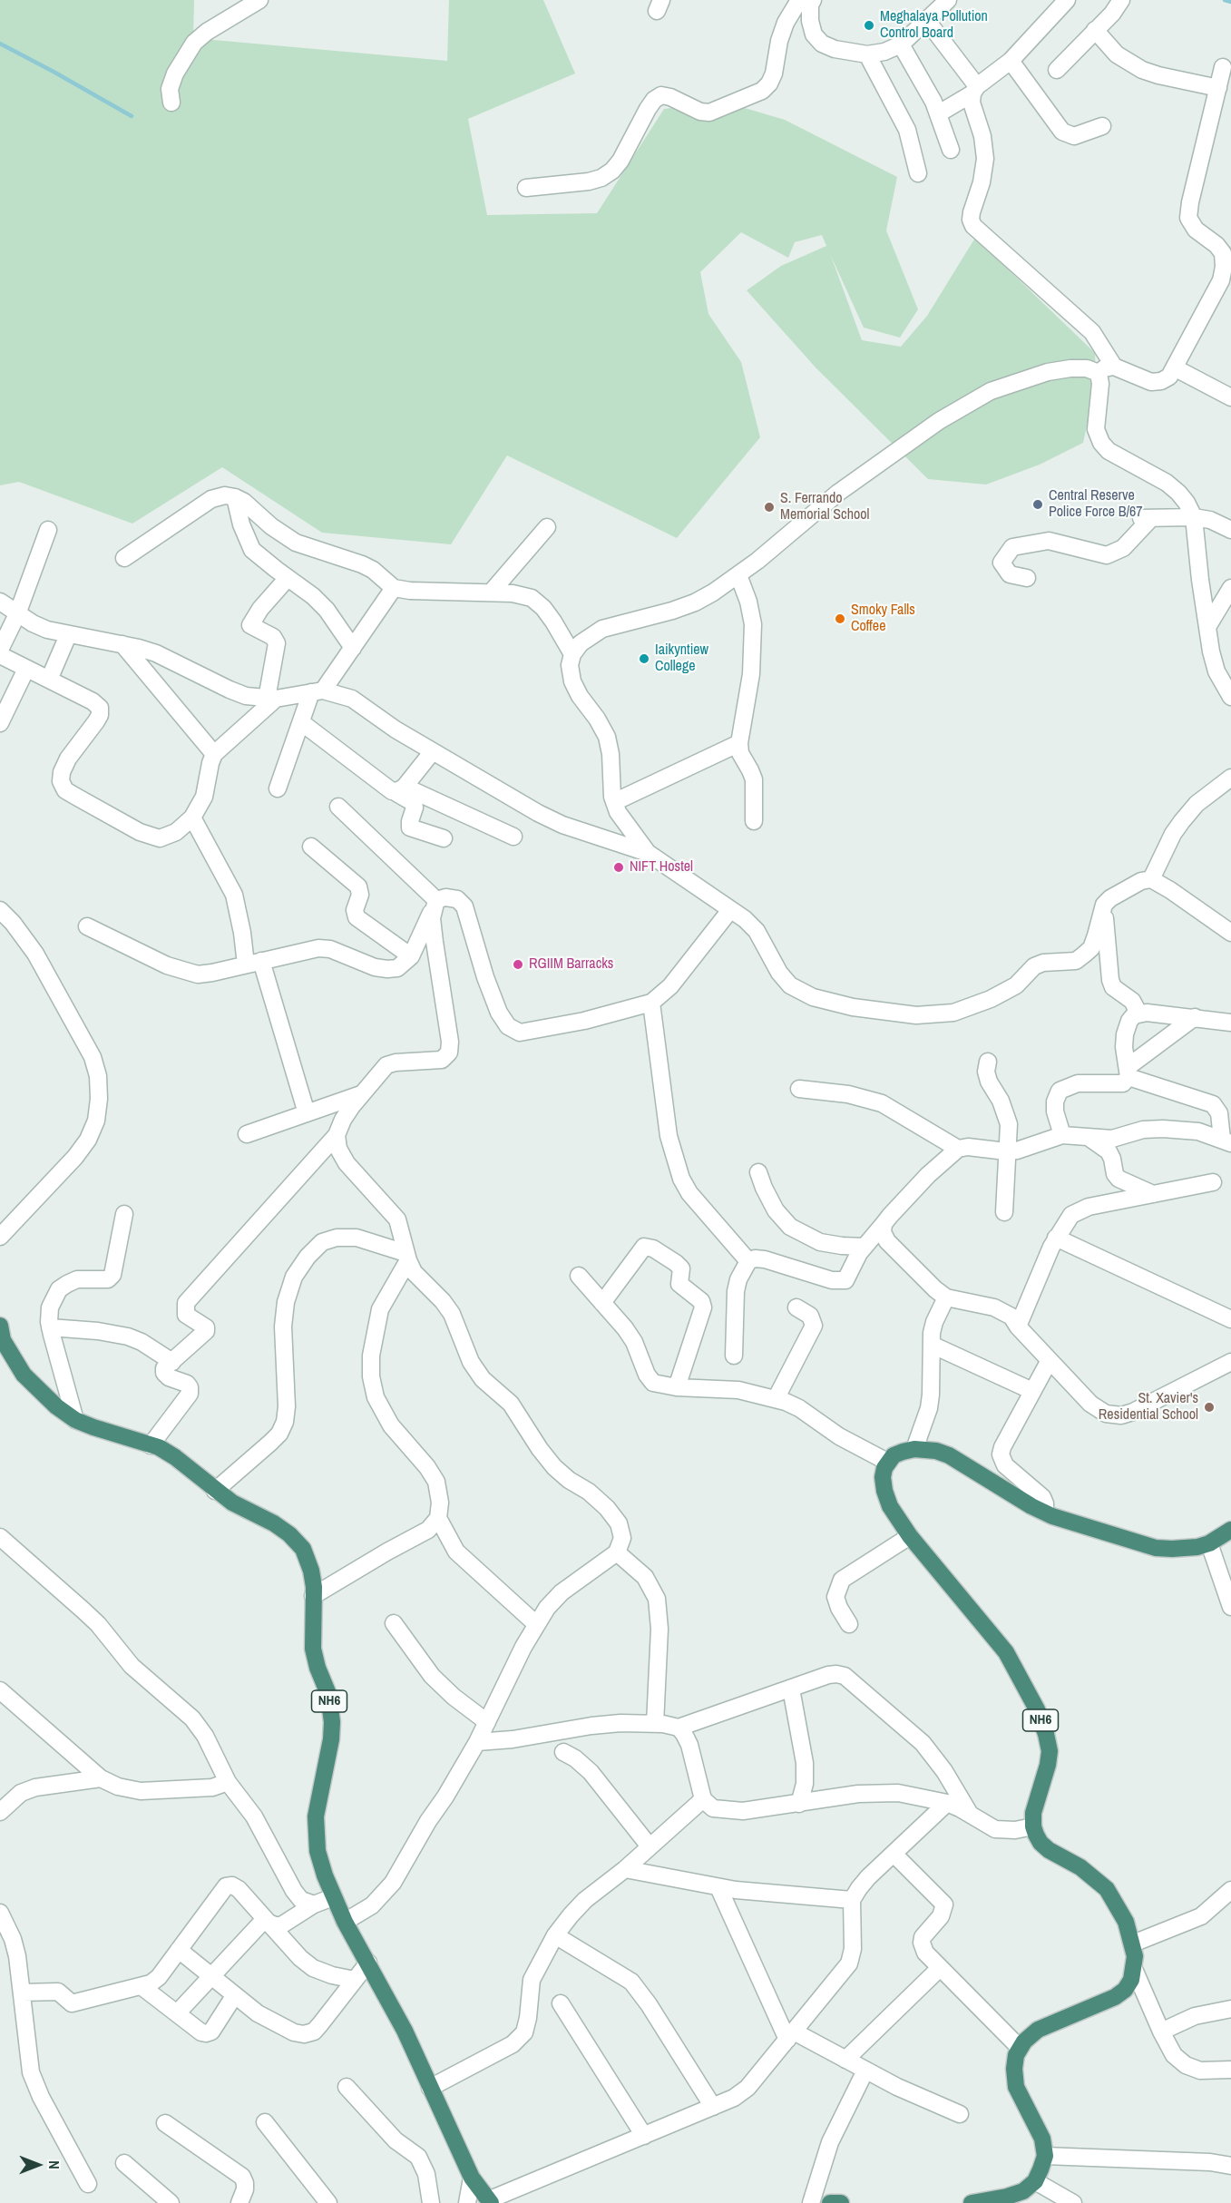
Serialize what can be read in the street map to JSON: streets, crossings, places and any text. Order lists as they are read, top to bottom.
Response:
{
  "streets": {
    "highway": ["NH6"]
  },
  "places": [
    "Meghalaya Pollution Control Board",
    "Central Reserve Police Force B/67",
    "S. Ferrando Memorial School",
    "Smoky Falls Coffee",
    "Iaikyntiew College",
    "NIFT Hostel",
    "RGIIM Barracks",
    "St. Xavier's Residential School"
  ],
  "north": "right"
}
